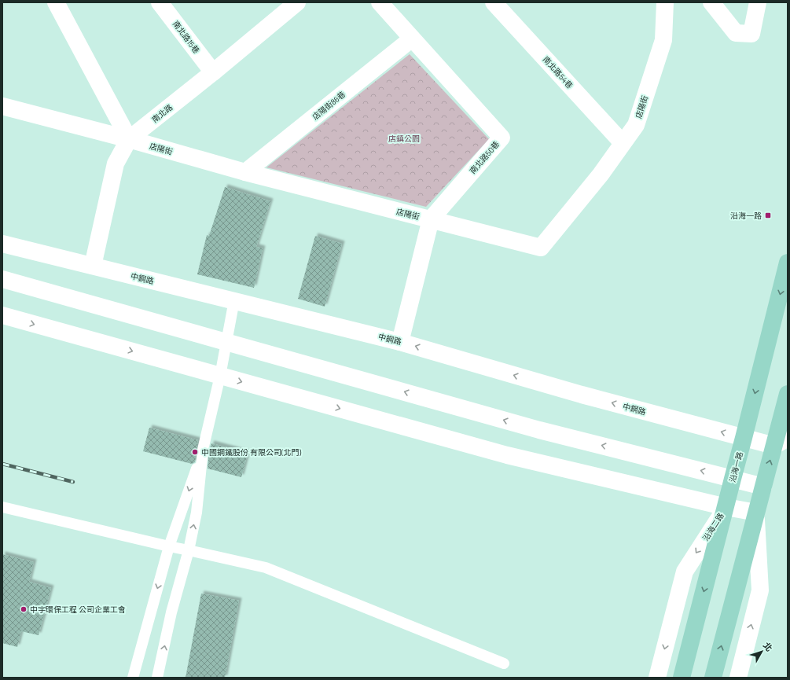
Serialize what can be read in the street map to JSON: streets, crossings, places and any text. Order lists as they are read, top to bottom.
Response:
{
  "streets": {
    "main road": ["沿海一路", "沿海二路"],
    "street": [
      "南北路15巷",
      "南北路54巷",
      "店陽街86巷",
      "店陽街",
      "南北路",
      "南北路50巷",
      "中鋼路"
    ]
  },
  "crossings": [
    ["南北路15巷", "南北路"],
    ["南北路54巷", "店陽街"],
    ["店陽街86巷", "店陽街"],
    ["店陽街86巷", "南北路50巷"],
    ["店陽街", "南北路"],
    ["店陽街", "南北路50巷"],
    ["南北路", "中鋼路"],
    ["南北路50巷", "中鋼路"],
    ["中鋼路", "沿海一路"],
    ["沿海一路", "沿海二路"]
  ],
  "one_way": ["沿海一路"],
  "parks": ["店鎮公園"],
  "places": {
    "transit": ["沿海一路"],
    "other": ["中國鋼鐵股份 有限公司(北門)", "中宇環保工程 公司企業工會"]
  },
  "north": "top right"
}
